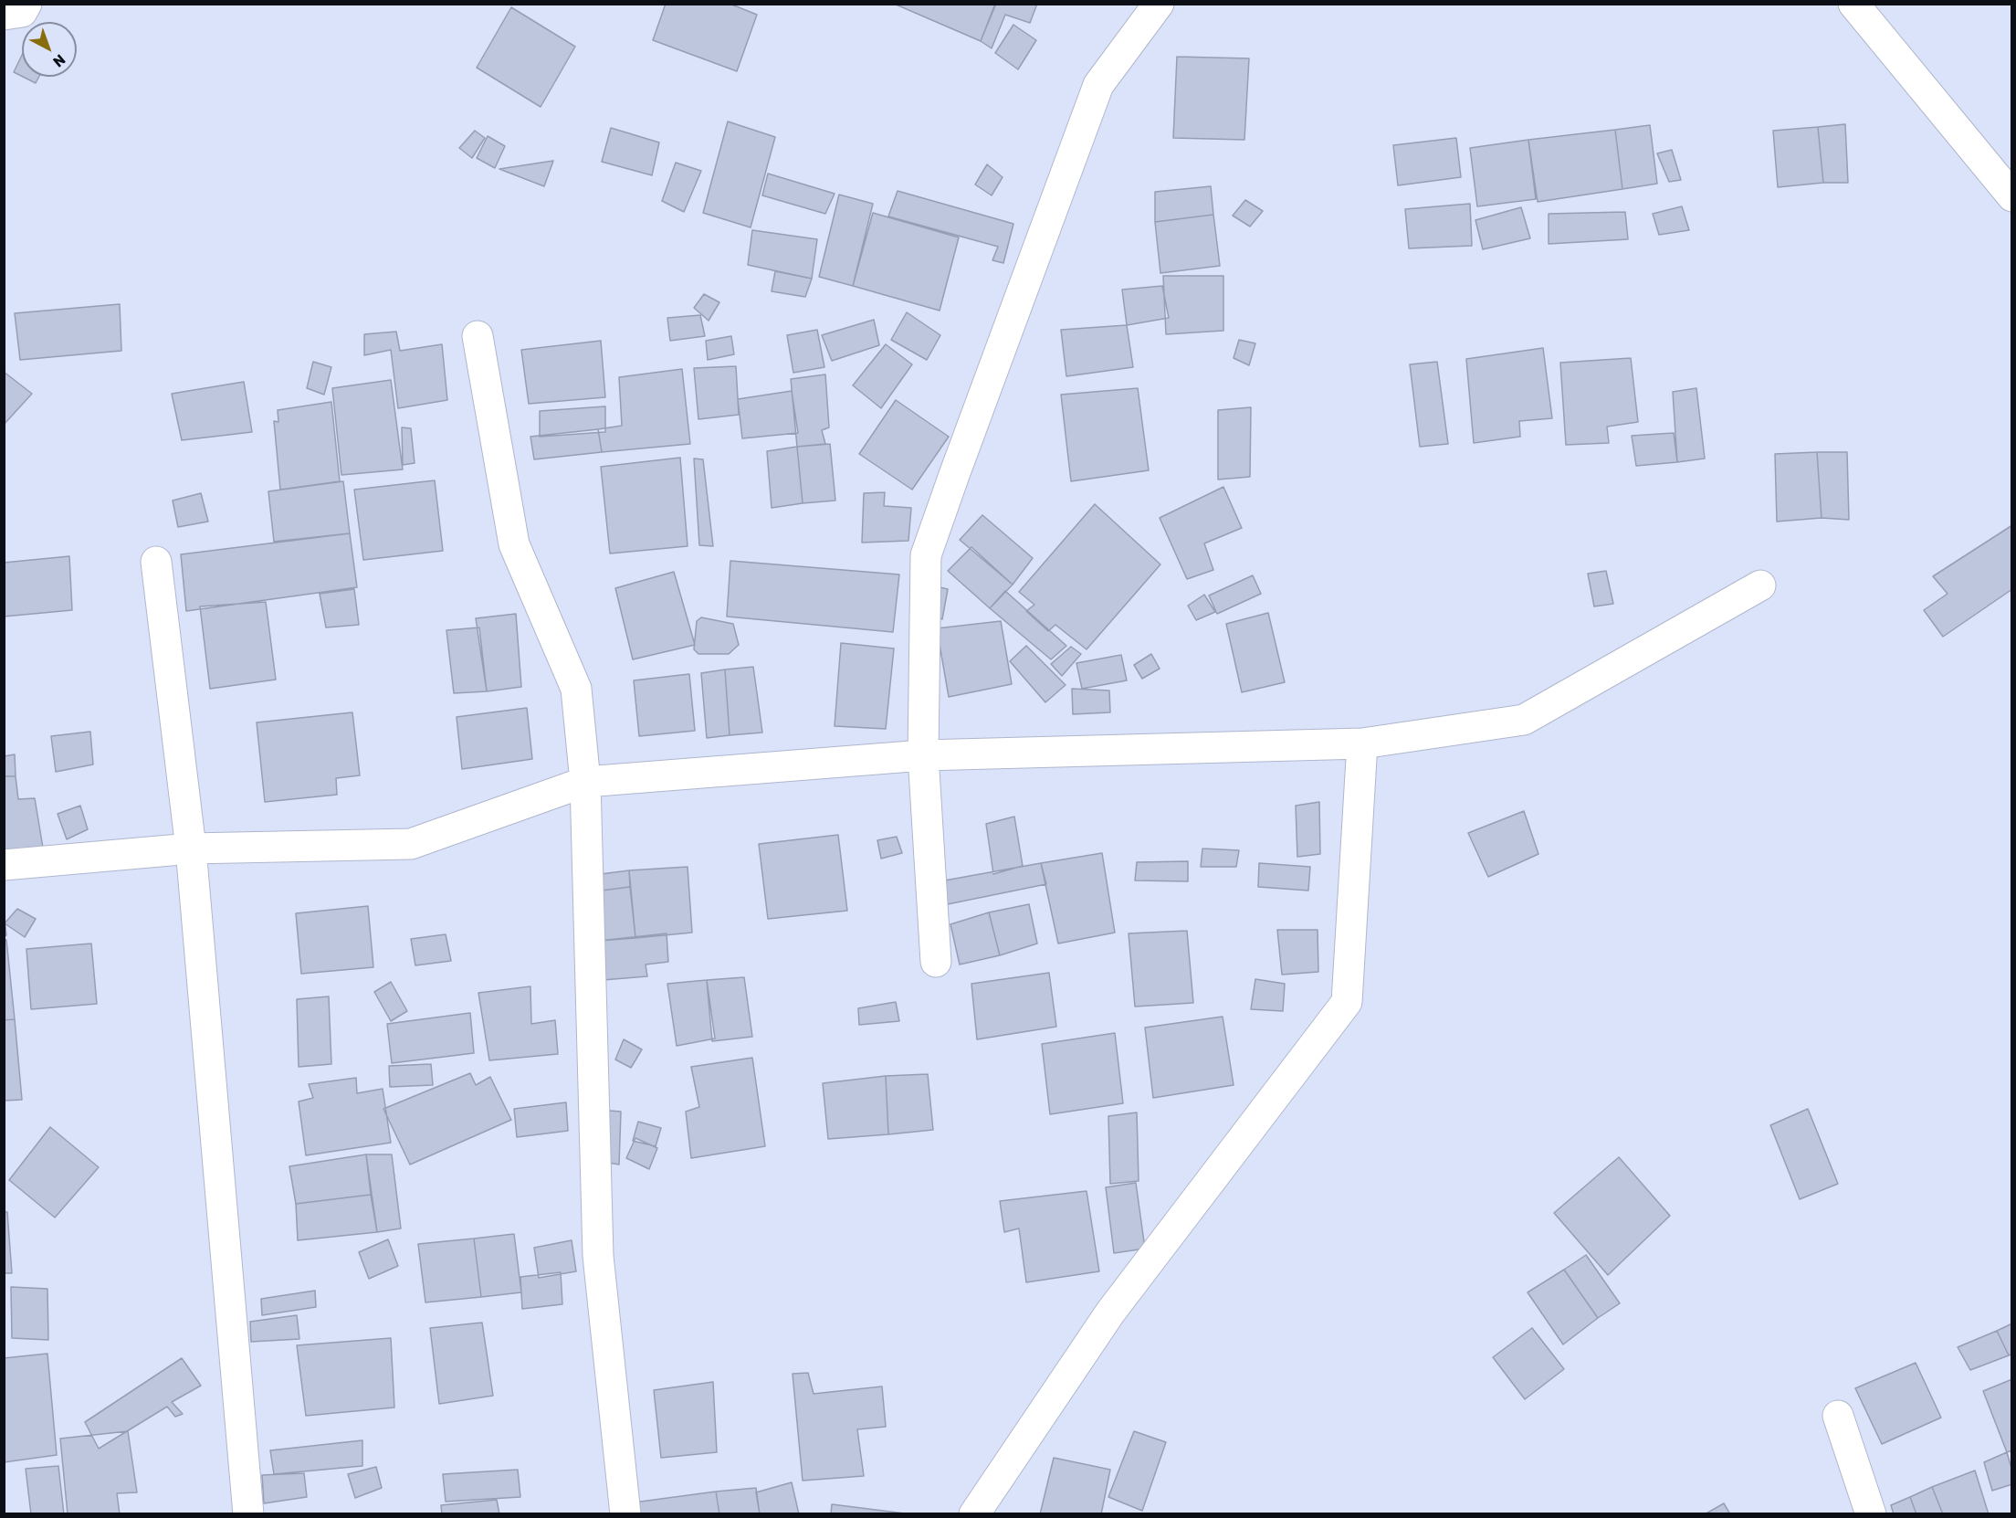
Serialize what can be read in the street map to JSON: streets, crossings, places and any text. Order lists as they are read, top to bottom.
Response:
{
  "north": "bottom right"
}
